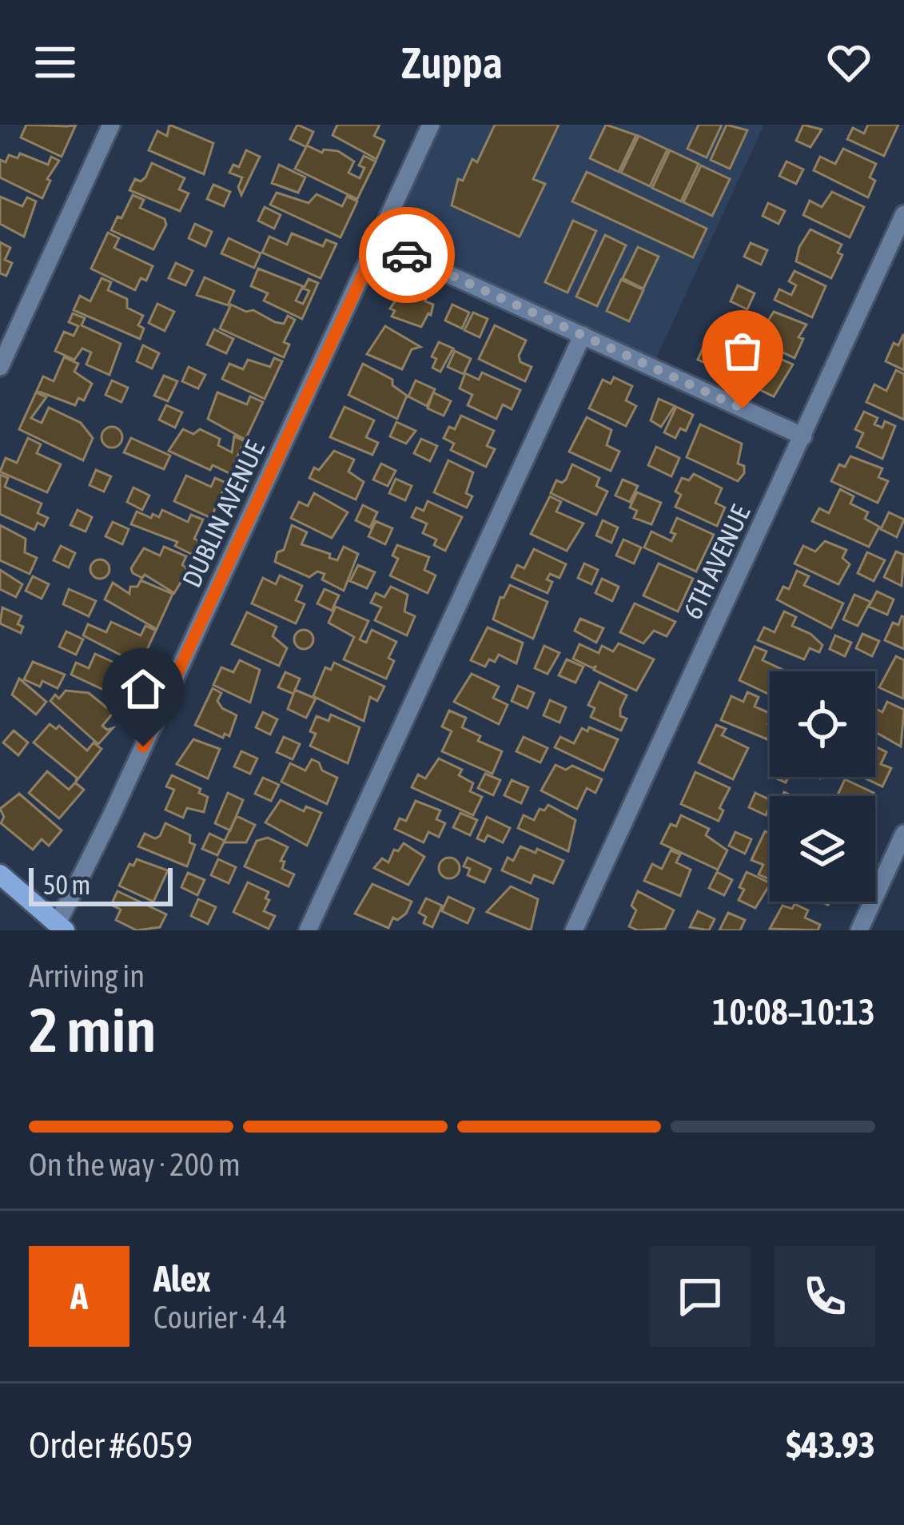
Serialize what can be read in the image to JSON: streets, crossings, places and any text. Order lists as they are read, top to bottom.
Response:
{
  "streets": {
    "street": ["DUBLIN AVENUE", "6TH AVENUE"]
  },
  "scale_bar": "50 m",
  "page": {
    "header": "Zuppa",
    "scale": "50 m",
    "heading": ["2 min", "Arriving in", "10:08–10:13"],
    "panel": [
      "Alex",
      "Courier · 4.4",
      "Order #6059",
      "$43.93"
    ],
    "bar": "On the way · 200 m",
    "round": "A"
  }
}
